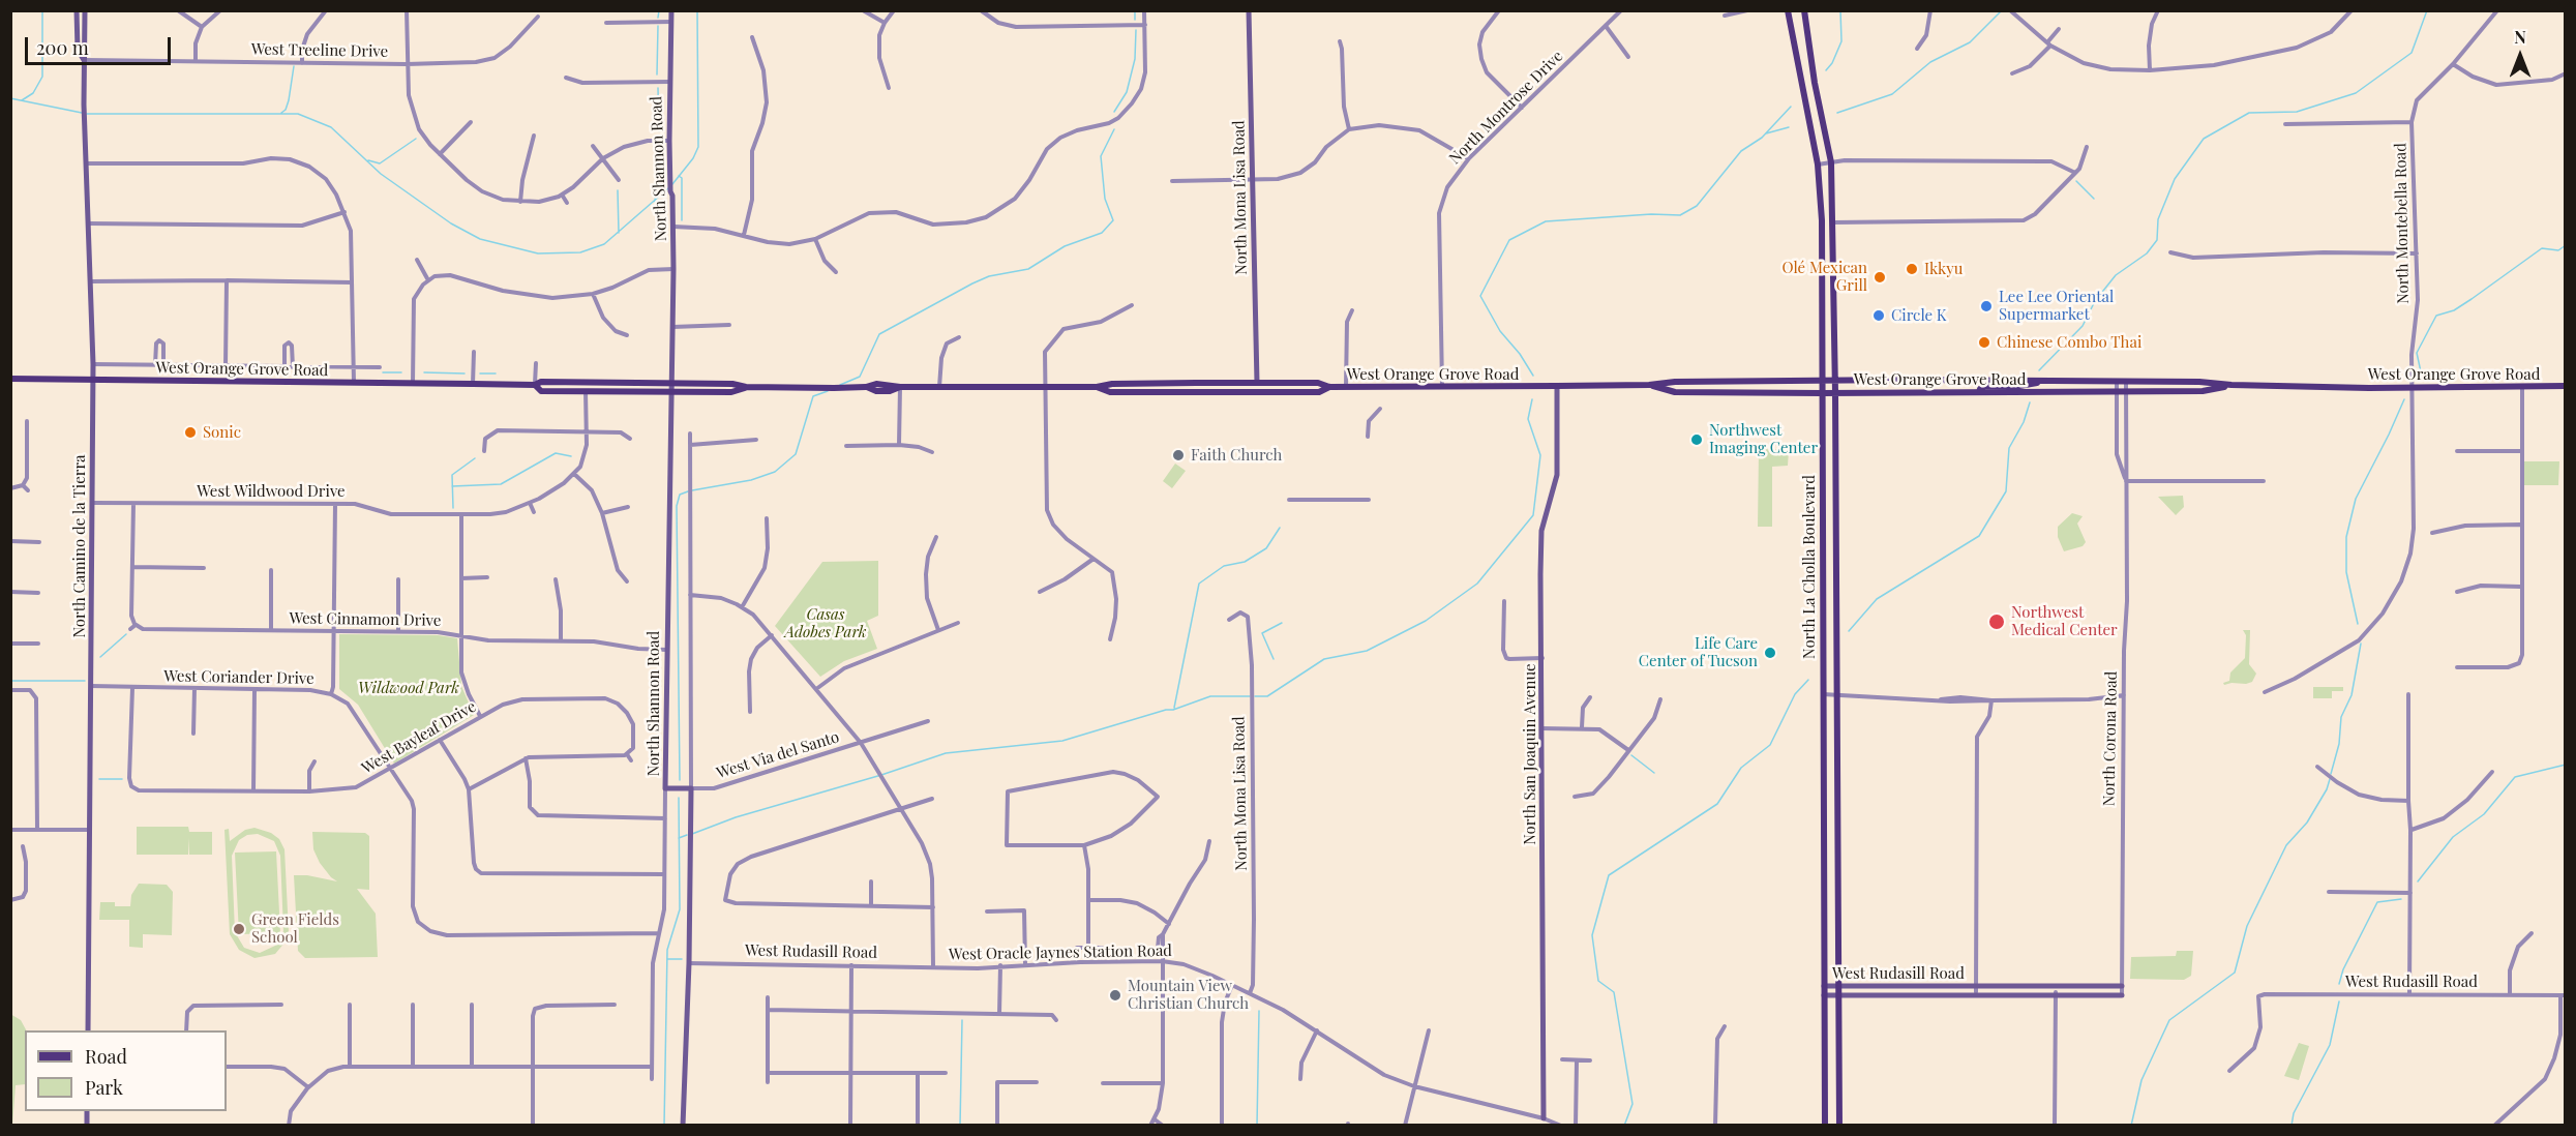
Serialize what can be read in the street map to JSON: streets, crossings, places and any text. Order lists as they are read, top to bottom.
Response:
{
  "streets": {
    "main road": ["West Orange Grove Road", "North La Cholla Boulevard"],
    "street": [
      "West Treeline Drive",
      "North Montrose Drive",
      "North Shannon Road",
      "North Mona Lisa Road",
      "North Montebella Road",
      "West Wildwood Drive",
      "North Camino de la Tierra",
      "West Cinnamon Drive",
      "West Coriander Drive",
      "West Bayleaf Drive",
      "North Corona Road",
      "North San Joaquin Avenue",
      "West Via del Santo",
      "West Rudasill Road",
      "West Oracle Jaynes Station Road"
    ]
  },
  "crossings": [
    ["West Treeline Drive", "North Camino de la Tierra"],
    ["North Montrose Drive", "West Orange Grove Road"],
    ["North Shannon Road", "West Orange Grove Road"],
    ["North Shannon Road", "West Cinnamon Drive"],
    ["North Shannon Road", "West Coriander Drive"],
    ["North Shannon Road", "West Via del Santo"],
    ["North Mona Lisa Road", "West Orange Grove Road"],
    ["North Mona Lisa Road", "West Oracle Jaynes Station Road"],
    ["North Montebella Road", "West Orange Grove Road"],
    ["West Orange Grove Road", "North Camino de la Tierra"],
    ["West Orange Grove Road", "North La Cholla Boulevard"],
    ["West Orange Grove Road", "North Corona Road"],
    ["West Orange Grove Road", "North San Joaquin Avenue"],
    ["West Wildwood Drive", "North Camino de la Tierra"],
    ["North Camino de la Tierra", "West Coriander Drive"],
    ["North La Cholla Boulevard", "West Rudasill Road"],
    ["West Coriander Drive", "West Bayleaf Drive"],
    ["North Corona Road", "West Rudasill Road"],
    ["North San Joaquin Avenue", "West Oracle Jaynes Station Road"],
    ["West Rudasill Road", "West Oracle Jaynes Station Road"]
  ],
  "parks": ["Casas Adobes Park", "Wildwood Park"],
  "places": [
    "Ikkyu",
    "Olé Mexican Grill",
    "Lee Lee Oriental Supermarket",
    "Circle K",
    "Chinese Combo Thai",
    "Sonic",
    "Northwest Imaging Center",
    "Faith Church",
    "Northwest Medical Center",
    "Life Care Center of Tucson",
    "Green Fields School",
    "Mountain View Christian Church"
  ],
  "legend": ["Road", "Park"],
  "scale_bar": "200 m",
  "north": "top"
}
